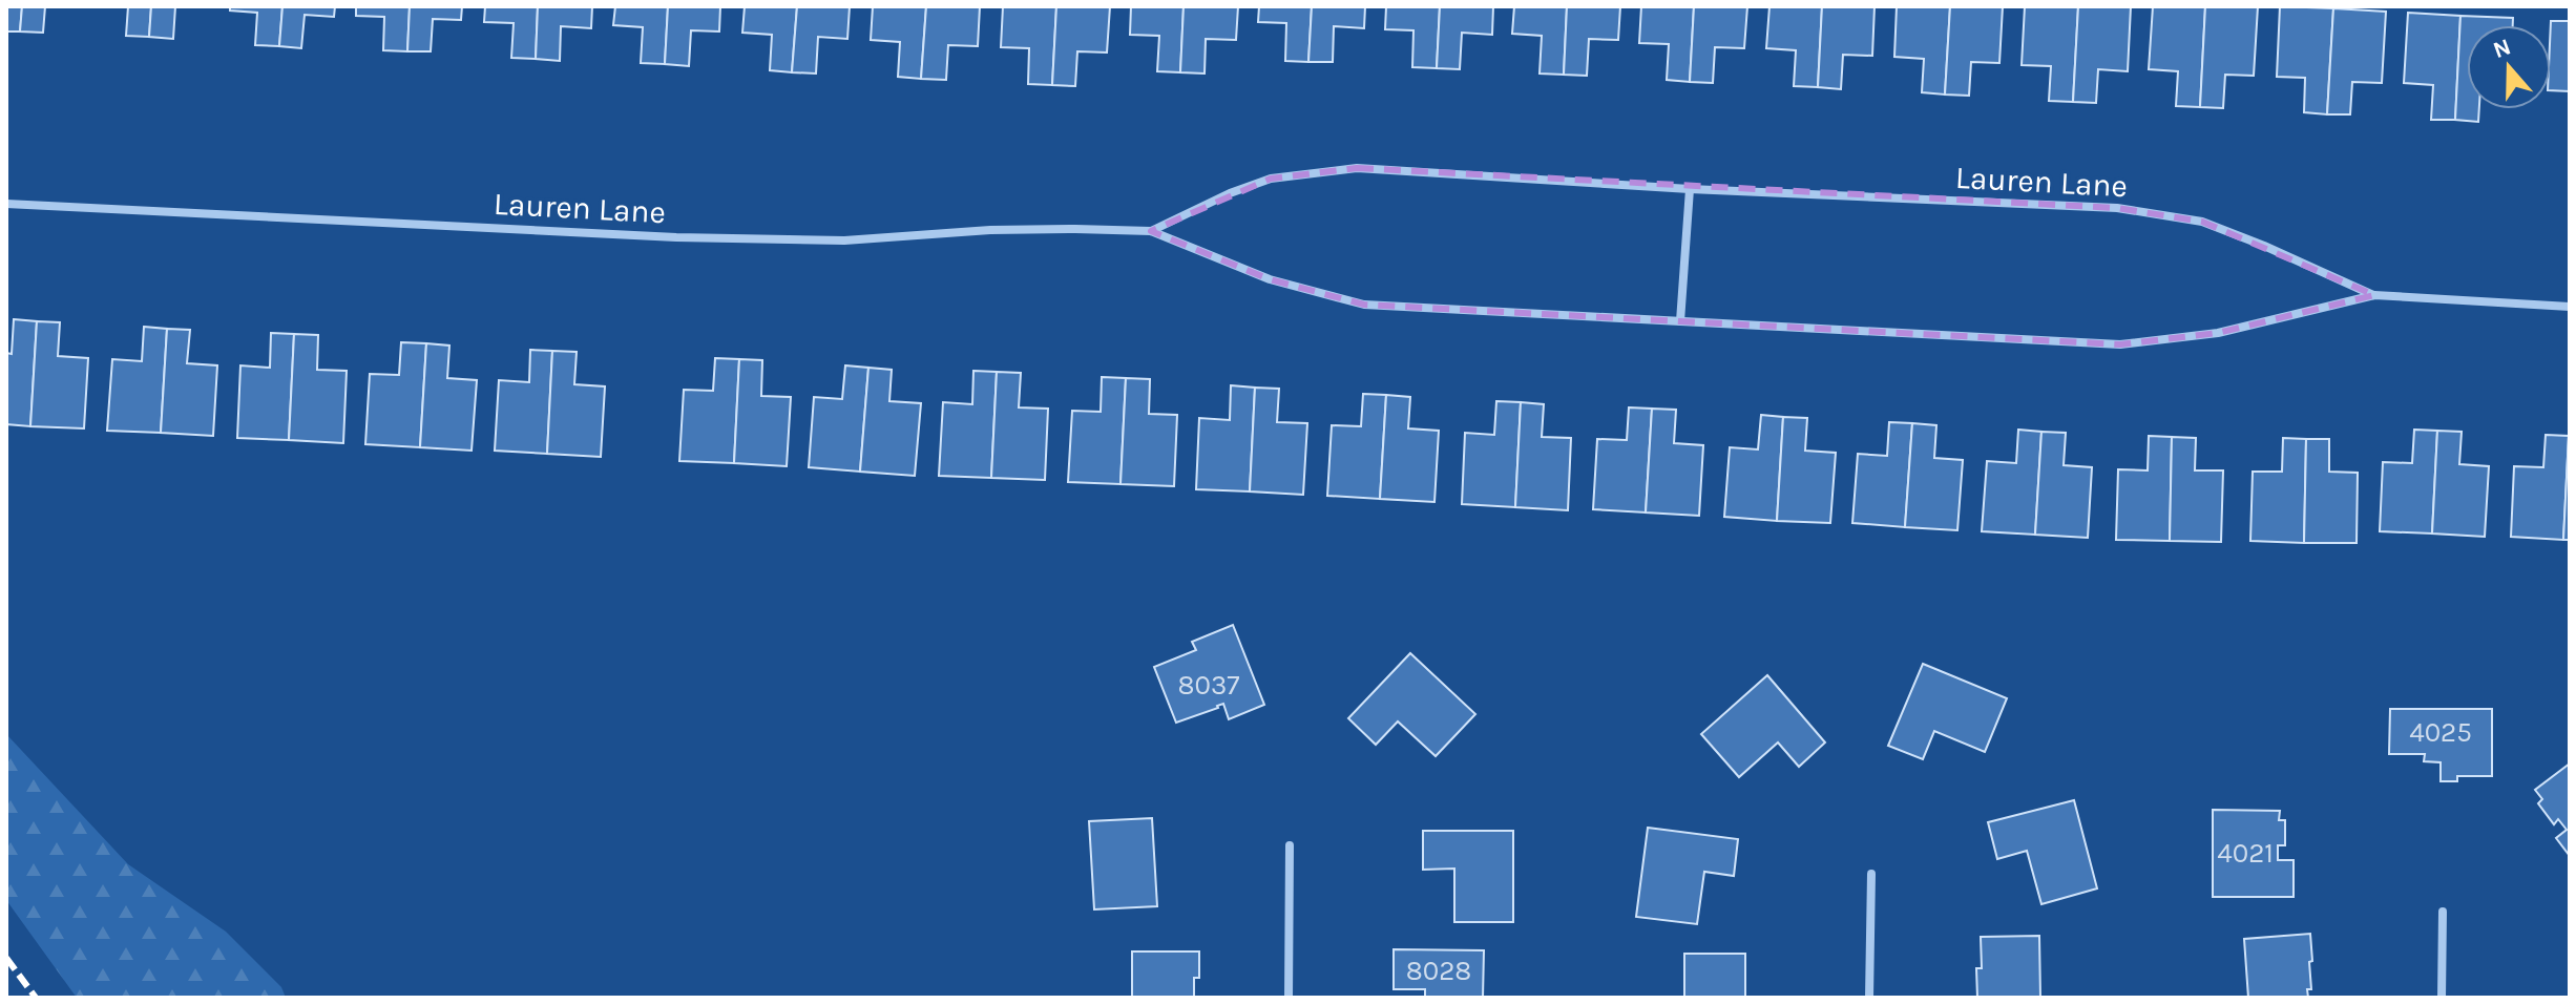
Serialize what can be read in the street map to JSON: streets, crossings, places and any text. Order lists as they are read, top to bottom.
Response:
{
  "streets": {
    "street": ["Lauren Lane"]
  },
  "house_numbers": [
    "8037",
    "4025",
    "4021",
    "8028"
  ],
  "north": "top"
}
